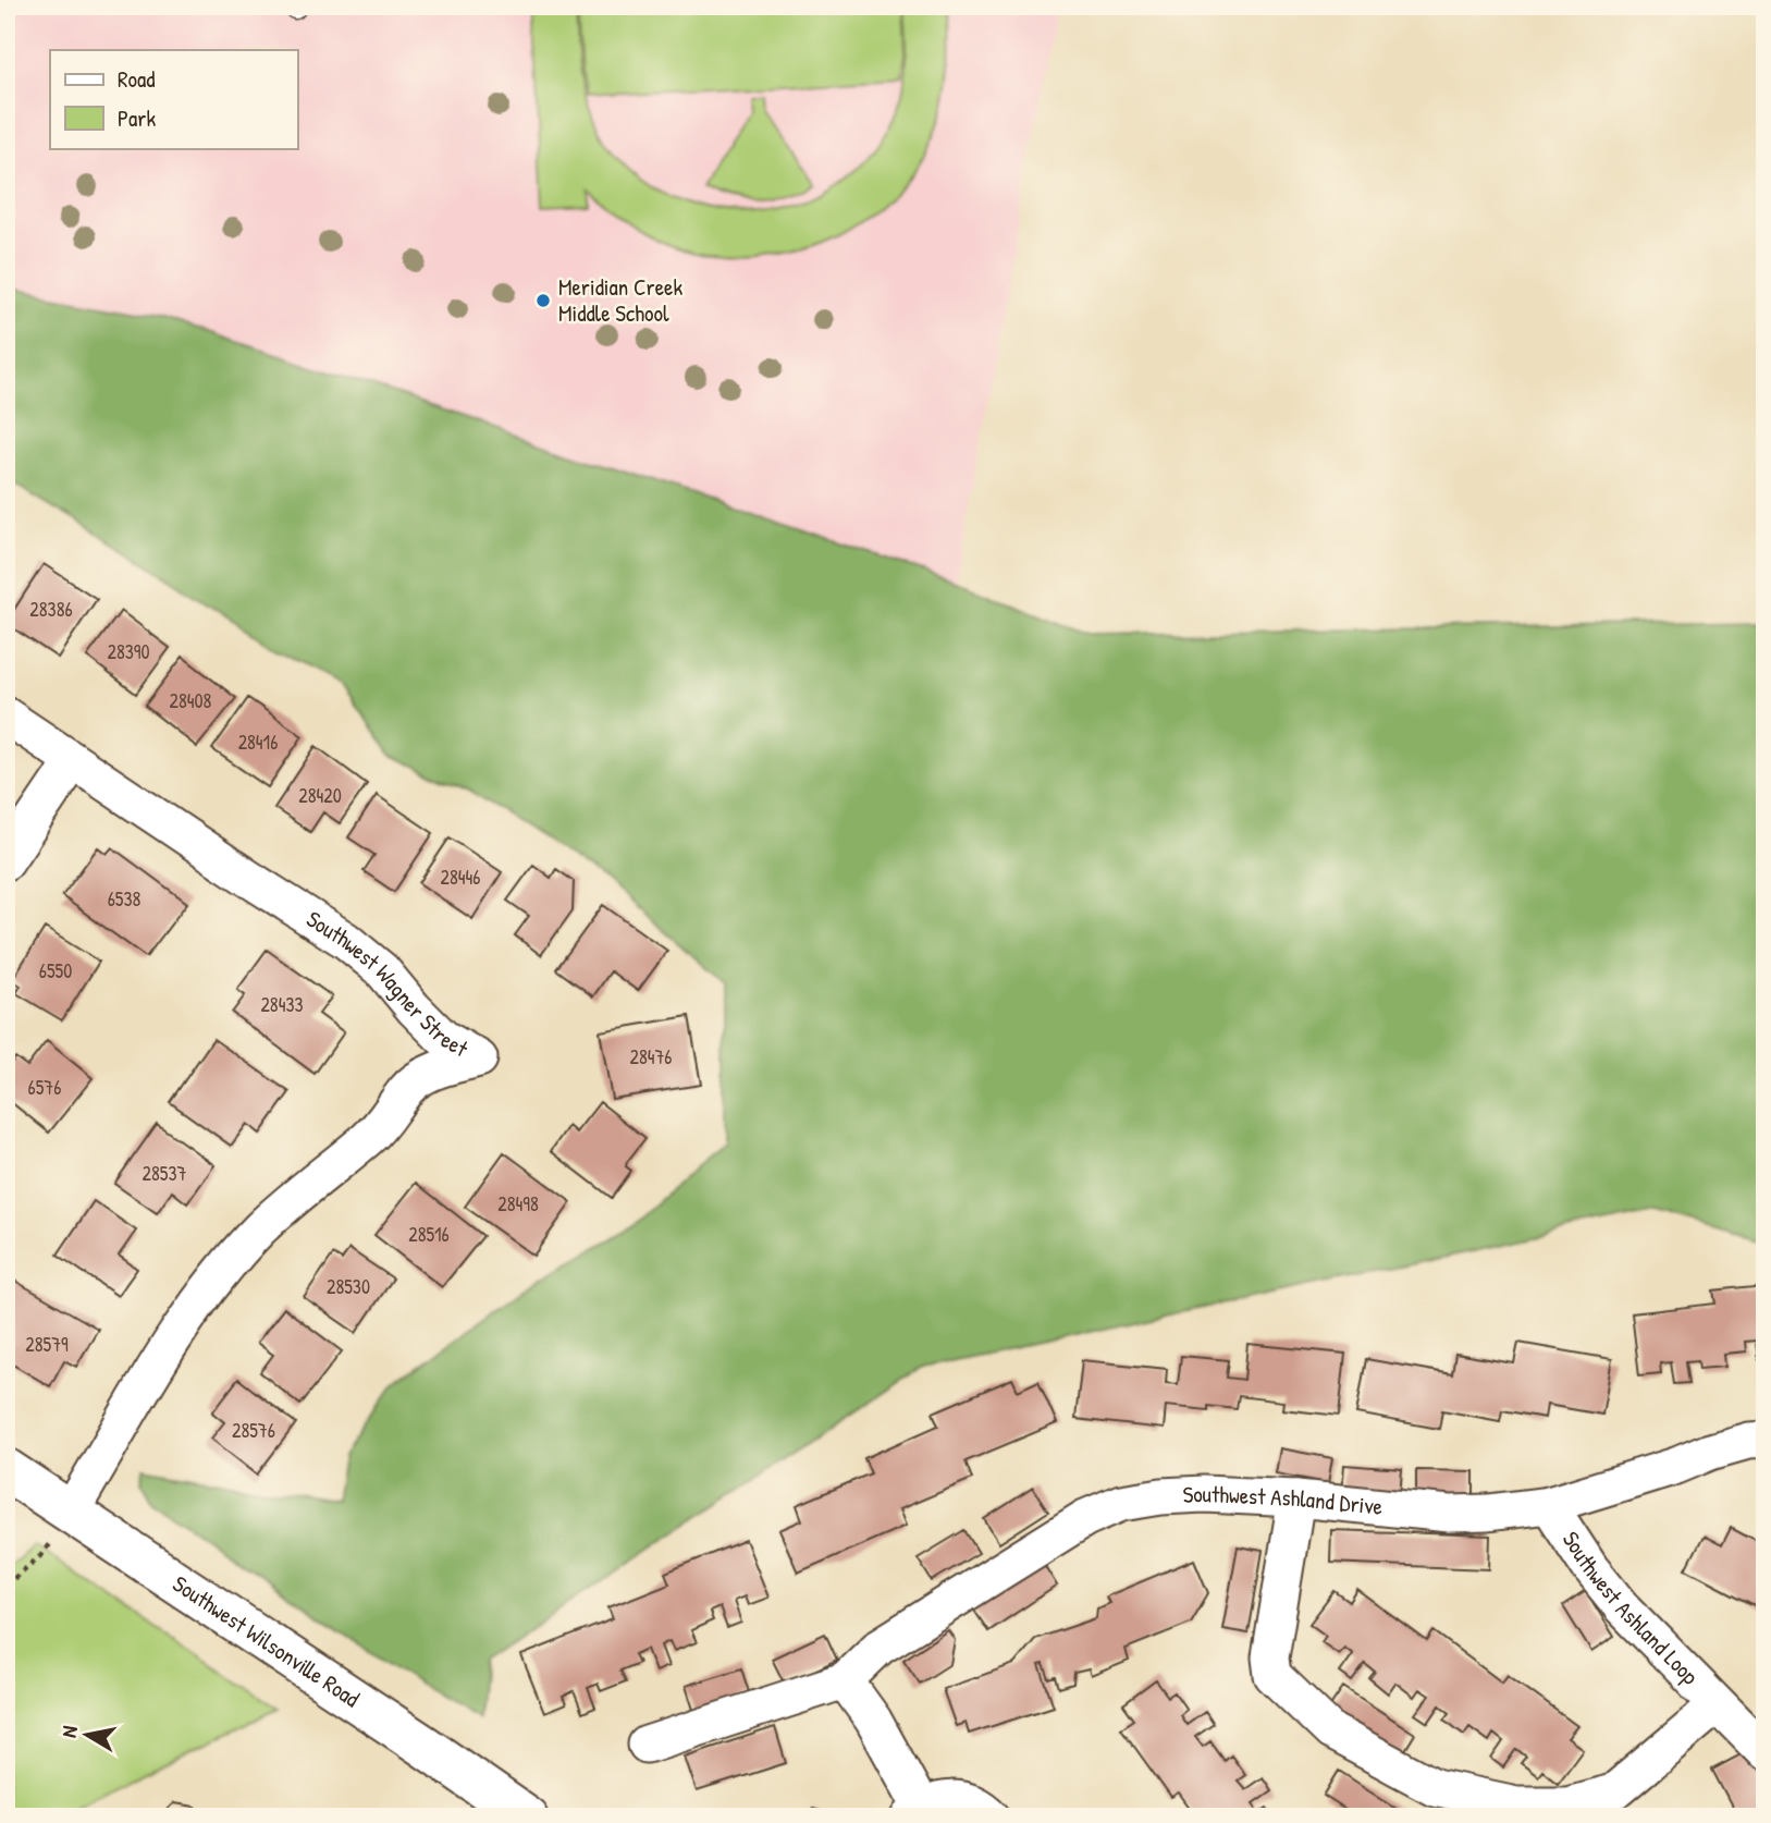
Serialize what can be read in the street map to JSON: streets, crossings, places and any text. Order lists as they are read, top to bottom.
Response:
{
  "streets": {
    "main road": ["Southwest Wilsonville Road"],
    "street": ["Southwest Wagner Street", "Southwest Ashland Drive", "Southwest Ashland Loop"]
  },
  "crossings": [
    ["Southwest Wagner Street", "Southwest Wilsonville Road"],
    ["Southwest Ashland Drive", "Southwest Ashland Loop"]
  ],
  "places": ["Meridian Creek Middle School"],
  "house_numbers": [
    "28386",
    "28390",
    "28408",
    "28416",
    "28420",
    "28446",
    "6538",
    "6550",
    "28433",
    "28476",
    "6576",
    "28537",
    "28498",
    "28516",
    "28530",
    "28579",
    "28576"
  ],
  "legend": ["Road", "Park"],
  "north": "left"
}
